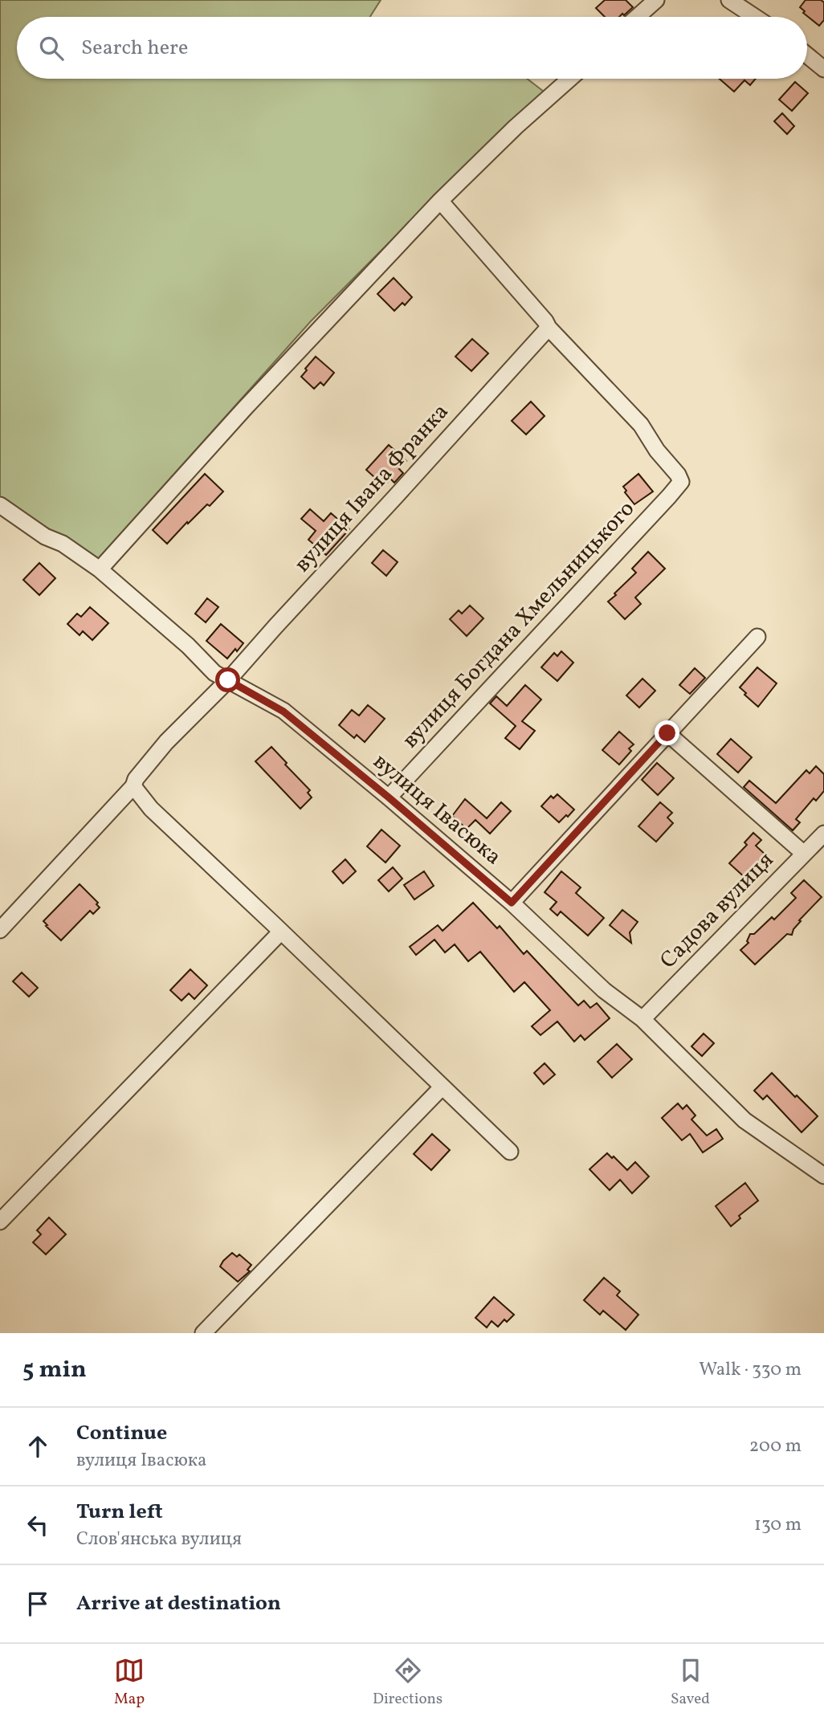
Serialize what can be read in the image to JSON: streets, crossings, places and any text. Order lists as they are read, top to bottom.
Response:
{
  "streets": {
    "street": [
      "вулиця Івана Франка",
      "вулиця Богдана Хмельницького",
      "вулиця Івасюка",
      "Садова вулиця"
    ]
  },
  "crossings": [
    ["вулиця Івана Франка", "вулиця Богдана Хмельницького"],
    ["вулиця Івана Франка", "вулиця Івасюка"],
    ["вулиця Богдана Хмельницького", "вулиця Івасюка"],
    ["вулиця Івасюка", "Садова вулиця"]
  ],
  "page": {
    "search": "Search here",
    "heading": ["5 min", "Walk · 330 m"],
    "list": [
      ["Continue", "вулиця Івасюка", "200 m"],
      ["Turn left", "Слов'янська вулиця", "130 m"],
      "Arrive at destination"
    ],
    "nav": ["Map", "Directions", "Saved"]
  }
}
